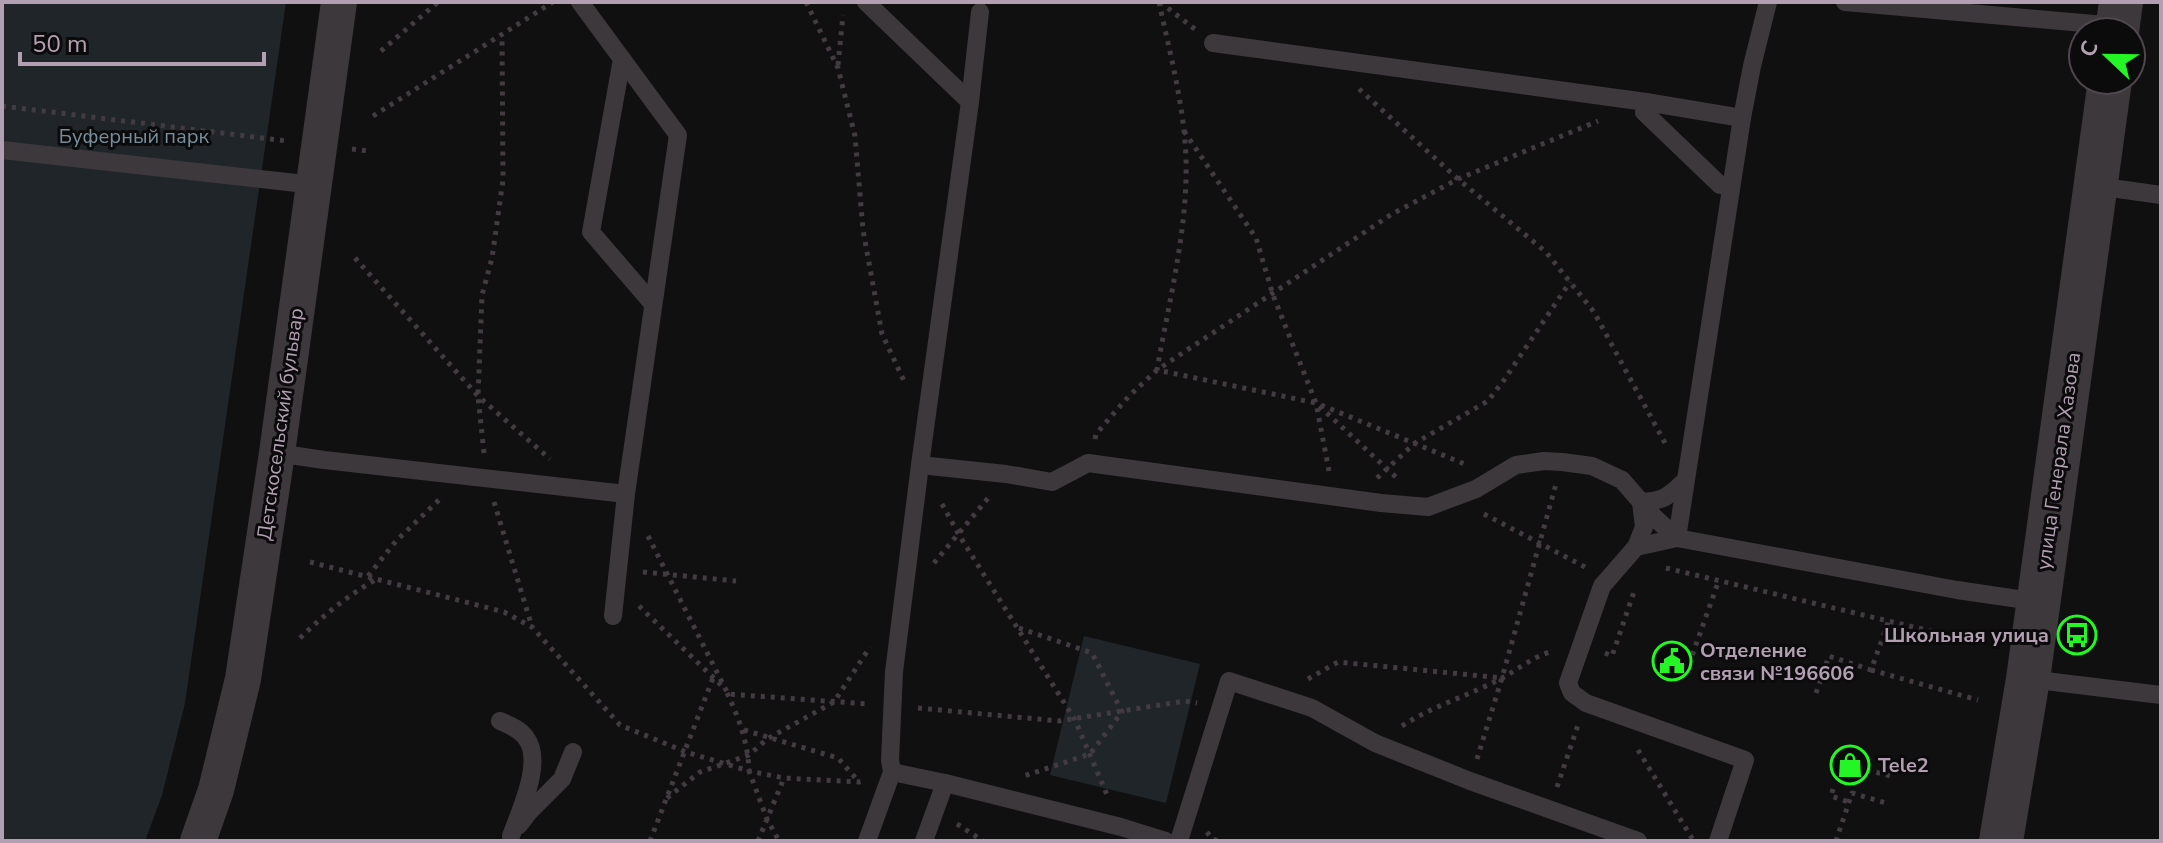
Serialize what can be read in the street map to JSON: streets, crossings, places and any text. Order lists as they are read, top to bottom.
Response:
{
  "streets": {
    "street": ["Детскосельский бульвар", "улица Генерала Хазова"]
  },
  "parks": ["Буферный парк"],
  "places": {
    "bus stop": ["Школьная улица"],
    "public building": ["Отделение связи №196606"],
    "shop": ["Tele2"]
  },
  "scale_bar": "50 m",
  "north": "left"
}
